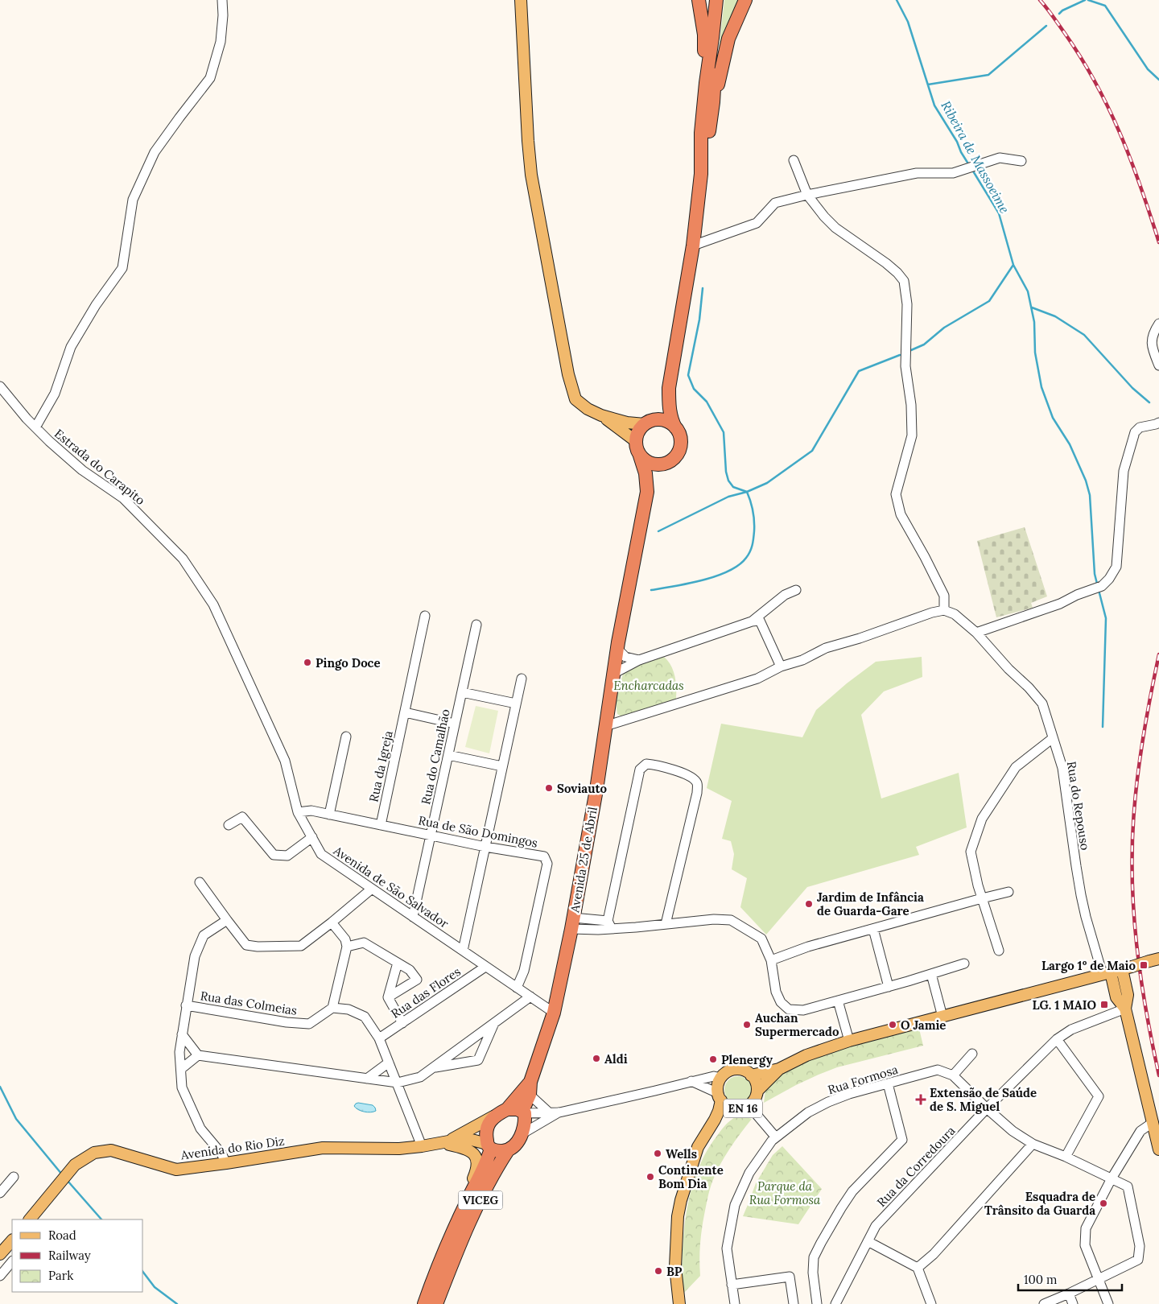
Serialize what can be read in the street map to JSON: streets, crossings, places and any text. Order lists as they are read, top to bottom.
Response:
{
  "streets": {
    "highway": ["Avenida 25 de Abril", "VICEG"],
    "main road": ["EN 16", "Avenida do Rio Diz"],
    "street": [
      "Estrada do Carapito",
      "Rua do Camalhão",
      "Rua da Igreja",
      "Rua do Repouso",
      "Rua de São Domingos",
      "Avenida de São Salvador",
      "Rua das Flores",
      "Rua das Colmeias",
      "Rua Formosa",
      "Rua da Corredoura"
    ]
  },
  "crossings": [
    ["Estrada do Carapito", "Avenida de São Salvador"],
    ["Rua do Camalhão", "Rua de São Domingos"],
    ["Rua do Camalhão", "Avenida de São Salvador"],
    ["Rua da Igreja", "Rua de São Domingos"],
    ["Rua do Repouso", "EN 16"],
    ["Rua de São Domingos", "Avenida de São Salvador"],
    ["Avenida 25 de Abril", "Avenida de São Salvador"],
    ["Avenida 25 de Abril", "Avenida do Rio Diz"],
    ["Avenida 25 de Abril", "VICEG"],
    ["Avenida de São Salvador", "Rua das Flores"],
    ["Avenida do Rio Diz", "VICEG"]
  ],
  "water": ["Ribeira de Massoeime"],
  "parks": ["Encharcadas", "Parque da Rua Formosa"],
  "places": {
    "other": [
      "Pingo Doce",
      "Soviauto",
      "Jardim de Infância de Guarda-Gare",
      "Auchan Supermercado",
      "O Jamie",
      "Aldi",
      "Plenergy",
      "Wells",
      "Continente Bom Dia",
      "Esquadra de Trânsito da Guarda",
      "BP"
    ],
    "transit": ["Largo 1º de Maio", "LG. 1 MAIO"],
    "health": ["Extensão de Saúde de S. Miguel"]
  },
  "legend": ["Road", "Railway", "Park"],
  "scale_bar": "100 m"
}
